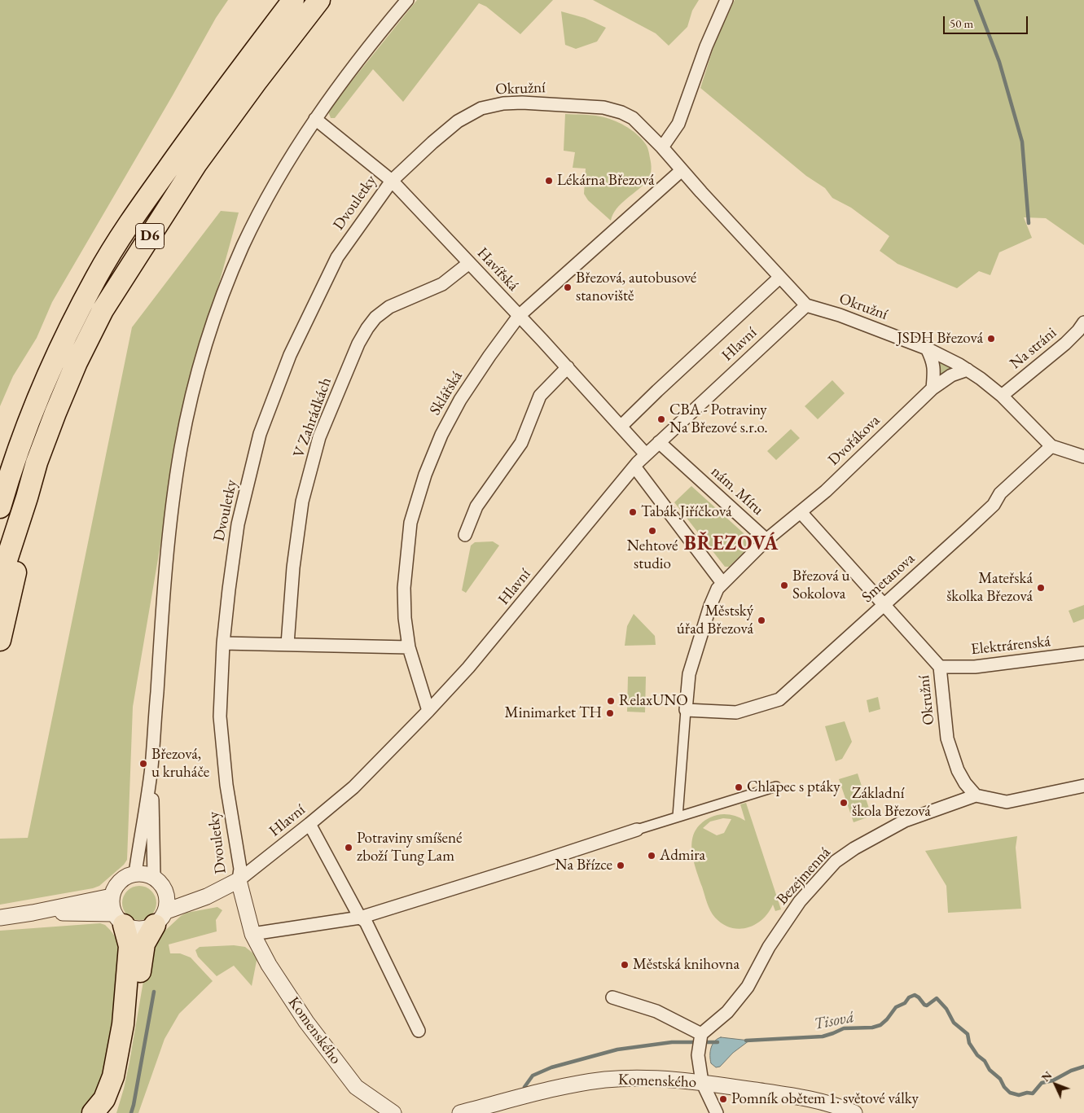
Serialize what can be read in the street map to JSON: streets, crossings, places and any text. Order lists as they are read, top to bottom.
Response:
{
  "streets": {
    "highway": ["D6"],
    "street": [
      "Okružní",
      "Dvouletky",
      "Havířská",
      "Hlavní",
      "Na stráni",
      "Sklářská",
      "V Zahrádkách",
      "Dvořákova",
      "nám. Míru",
      "Smetanova",
      "Elektrárenská",
      "Bezejmenná",
      "Komenského"
    ]
  },
  "crossings": [
    ["Okružní", "Dvouletky"],
    ["Okružní", "Havířská"],
    ["Okružní", "Hlavní"],
    ["Okružní", "Na stráni"],
    ["Okružní", "Sklářská"],
    ["Okružní", "Dvořákova"],
    ["Okružní", "Smetanova"],
    ["Okružní", "Elektrárenská"],
    ["Okružní", "Bezejmenná"],
    ["Dvouletky", "Havířská"],
    ["Dvouletky", "Hlavní"],
    ["Dvouletky", "Komenského"],
    ["Havířská", "Hlavní"],
    ["Havířská", "Sklářská"],
    ["Havířská", "V Zahrádkách"],
    ["Hlavní", "Sklářská"],
    ["Hlavní", "nám. Míru"],
    ["Hlavní", "Komenského"],
    ["Dvořákova", "nám. Míru"]
  ],
  "districts": ["BŘEZOVÁ"],
  "water": ["Tisová"],
  "places": [
    "Lékárna Březová",
    "Březová, autobusové stanoviště",
    "JSDH Březová",
    "CBA - Potraviny Na Březové s.r.o.",
    "Tabák Jiříčková",
    "Nehtové studio",
    "Březová u Sokolova",
    "Mateřská školka Březová",
    "Městský úřad Březová",
    "RelaxUNO",
    "Minimarket TH",
    "Březová, u kruháče",
    "Chlapec s ptáky",
    "Základní škola Březová",
    "Potraviny smíšené zboží Tung Lam",
    "Admira",
    "Na Břízce",
    "Městská knihovna",
    "Pomník obětem 1. světové války"
  ],
  "scale_bar": "50 m",
  "north": "top left"
}
